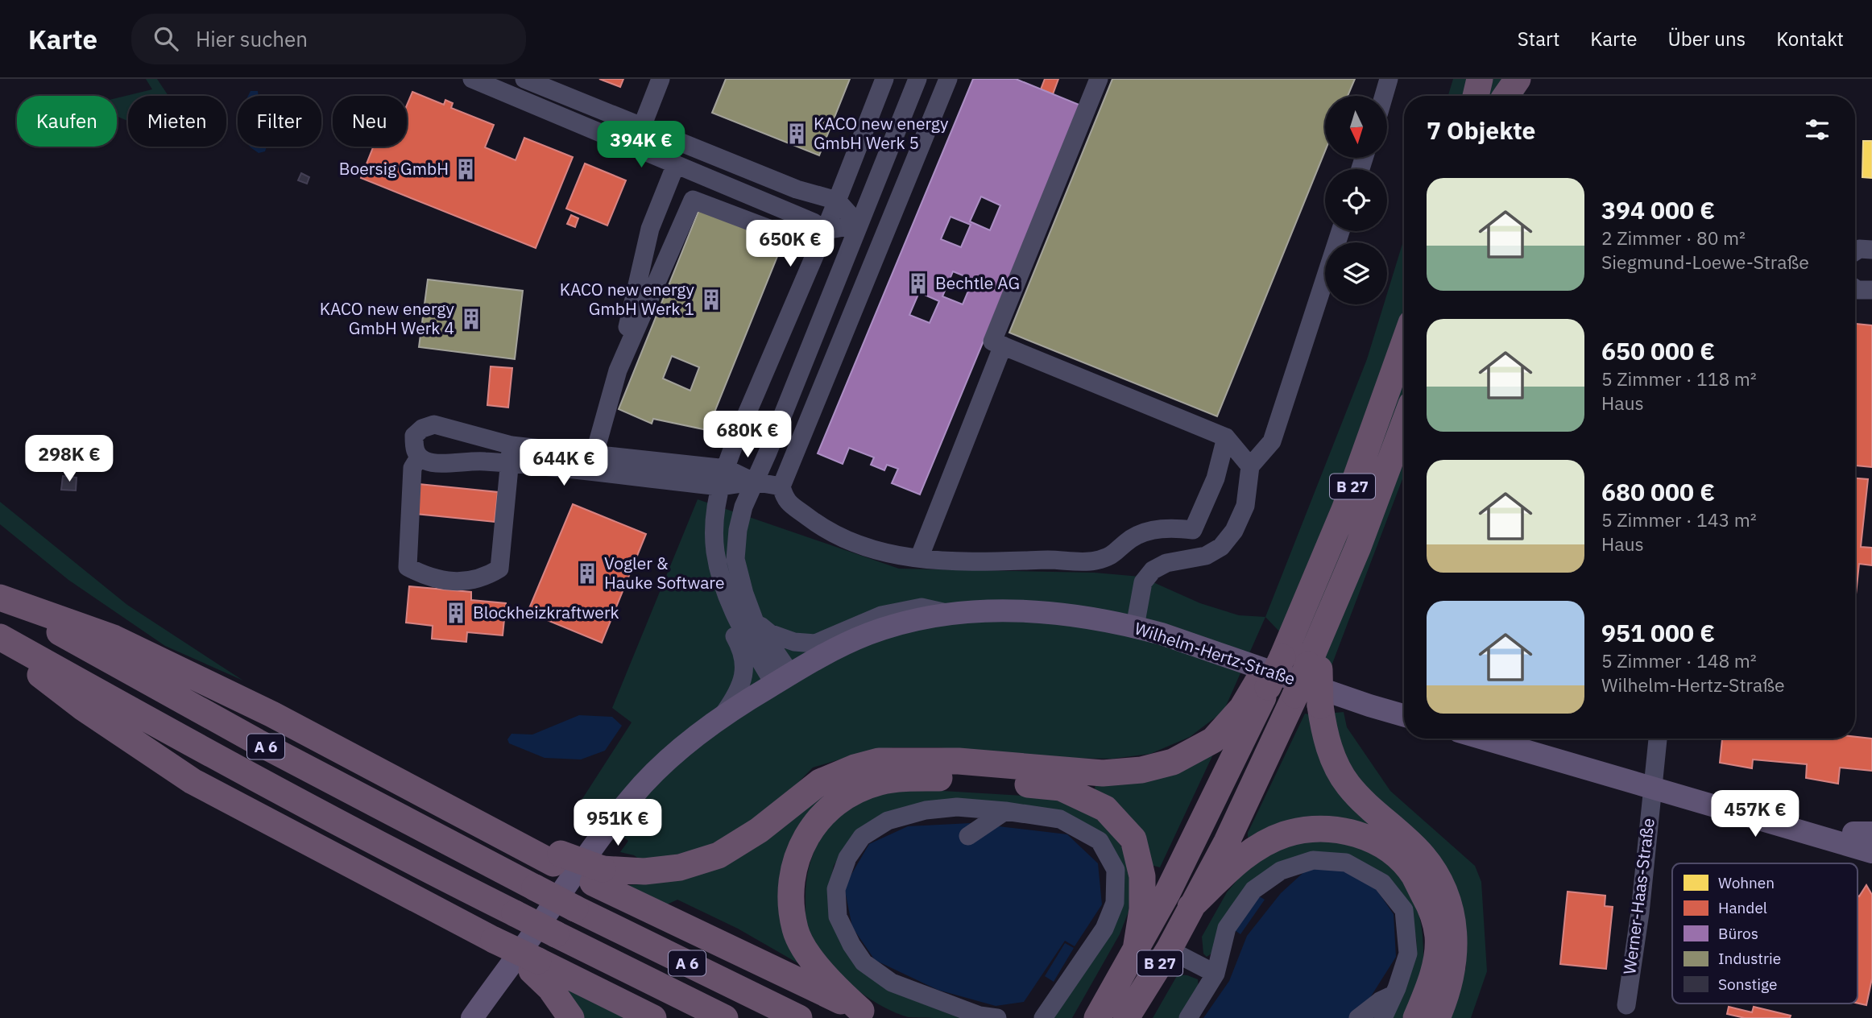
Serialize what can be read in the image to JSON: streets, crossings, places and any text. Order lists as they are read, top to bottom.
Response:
{
  "streets": {
    "highway": ["B 27", "A 6"],
    "main road": ["Wilhelm-Hertz-Straße"],
    "street": ["Werner-Haas-Straße"]
  },
  "places": {
    "building": [
      "KACO new energy GmbH Werk 5",
      "Boersig GmbH",
      "Bechtle AG",
      "KACO new energy GmbH Werk 1",
      "KACO new energy GmbH Werk 4",
      "Vogler & Hauke Software",
      "Blockheizkraftwerk"
    ]
  },
  "legend": [
    "Wohnen",
    "Handel",
    "Büros",
    "Industrie",
    "Sonstige"
  ],
  "north": "bottom",
  "page": {
    "header": "Karte",
    "search": "Hier suchen",
    "nav": [
      "Start",
      "Karte",
      "Über uns",
      "Kontakt"
    ],
    "chip": [
      "Kaufen",
      "Mieten",
      "Filter",
      "Neu"
    ],
    "heading": "7 Objekte",
    "price": [
      "394K €",
      "650K €",
      "680K €",
      "298K €",
      "644K €",
      "457K €",
      "951K €"
    ],
    "list": [
      {
        "name": "394 000 €",
        "note": "2 Zimmer · 80 m² · Siegmund-Loewe-Straße"
      },
      {
        "name": "650 000 €",
        "note": "5 Zimmer · 118 m² · Haus"
      },
      {
        "name": "680 000 €",
        "note": "5 Zimmer · 143 m² · Haus"
      },
      {
        "name": "951 000 €",
        "note": "5 Zimmer · 148 m² · Wilhelm-Hertz-Straße"
      }
    ]
  }
}
